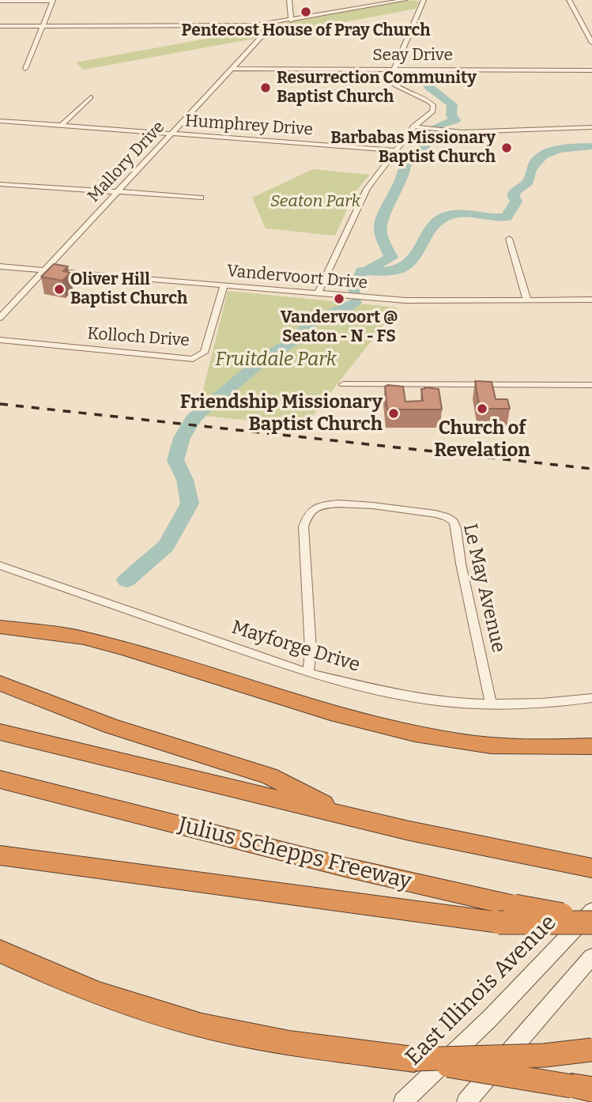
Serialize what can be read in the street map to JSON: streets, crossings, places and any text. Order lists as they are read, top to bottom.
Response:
{
  "streets": {
    "highway": ["Julius Schepps Freeway"],
    "main road": ["East Illinois Avenue"],
    "street": [
      "Seay Drive",
      "Humphrey Drive",
      "Mallory Drive",
      "Vandervoort Drive",
      "Kolloch Drive",
      "Le May Avenue",
      "Mayforge Drive"
    ]
  },
  "crossings": [
    ["Seay Drive", "Mallory Drive"],
    ["Humphrey Drive", "Mallory Drive"],
    ["Mallory Drive", "Vandervoort Drive"],
    ["Vandervoort Drive", "Kolloch Drive"],
    ["Le May Avenue", "Mayforge Drive"]
  ],
  "parks": ["Seaton Park", "Fruitdale Park"],
  "places": [
    "Pentecost House of Pray Church",
    "Resurrection Community Baptist Church",
    "Barbabas Missionary Baptist Church",
    "Oliver Hill Baptist Church",
    "Vandervoort @ Seaton - N - FS",
    "Church of Revelation",
    "Friendship Missionary Baptist Church"
  ]
}
